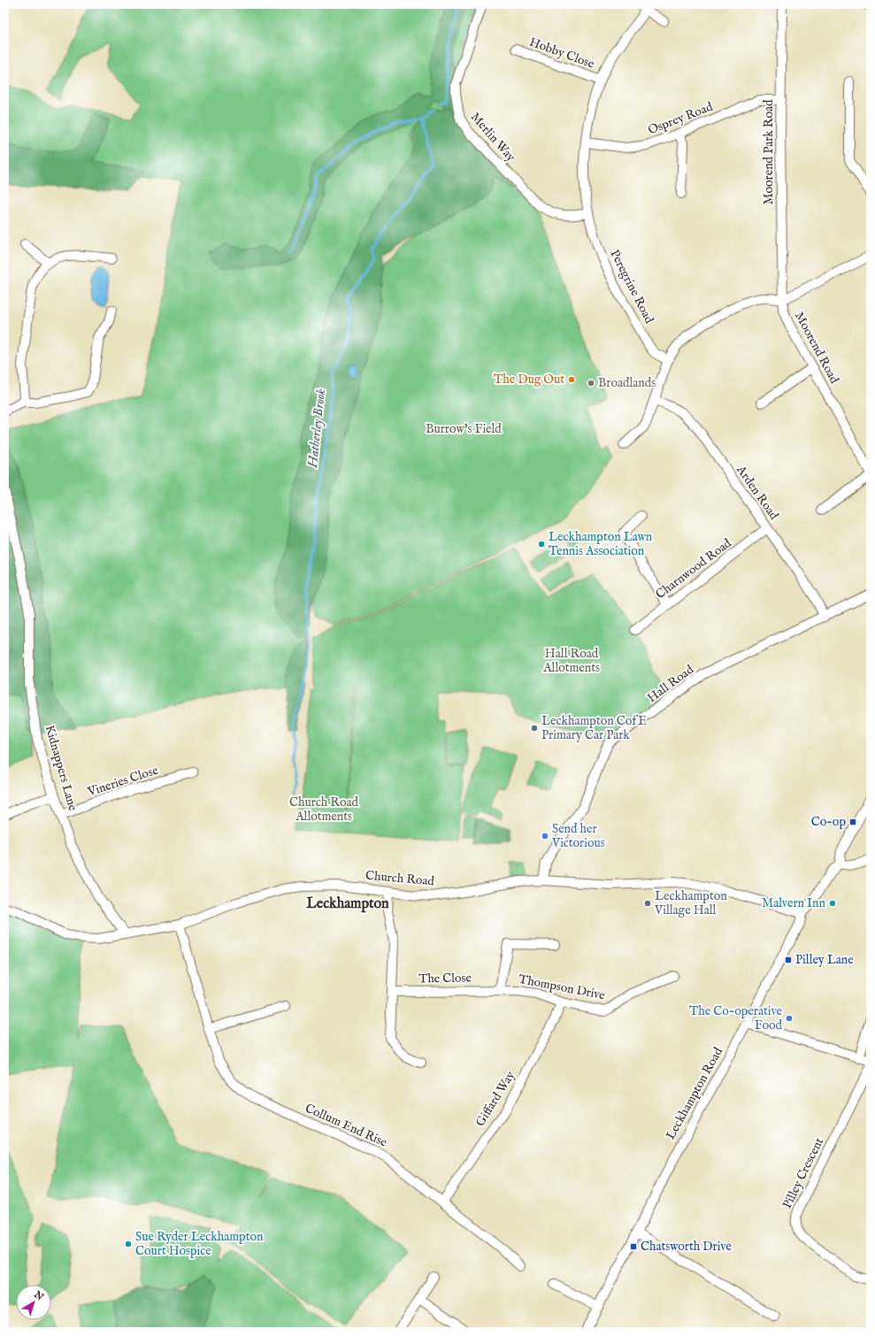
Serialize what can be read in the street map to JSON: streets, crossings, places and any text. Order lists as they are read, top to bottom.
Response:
{
  "streets": {
    "street": [
      "Hobby Close",
      "Osprey Road",
      "Merlin Way",
      "Moorend Park Road",
      "Peregrine Road",
      "Moorend Road",
      "Arden Road",
      "Charnwood Road",
      "Hall Road",
      "Kidnappers Lane",
      "Vineries Close",
      "Church Road",
      "The Close",
      "Thompson Drive",
      "Leckhampton Road",
      "Giffard Way",
      "Collum End Rise",
      "Pilley Crescent"
    ]
  },
  "crossings": [
    ["Hobby Close", "Peregrine Road"],
    ["Osprey Road", "Moorend Park Road"],
    ["Osprey Road", "Peregrine Road"],
    ["Merlin Way", "Peregrine Road"],
    ["Moorend Park Road", "Moorend Road"],
    ["Arden Road", "Charnwood Road"],
    ["Arden Road", "Hall Road"],
    ["Hall Road", "Church Road"],
    ["Kidnappers Lane", "Vineries Close"],
    ["Kidnappers Lane", "Church Road"],
    ["Church Road", "Leckhampton Road"],
    ["Church Road", "Collum End Rise"],
    ["The Close", "Thompson Drive"],
    ["Thompson Drive", "Giffard Way"],
    ["Giffard Way", "Collum End Rise"]
  ],
  "districts": ["Leckhampton"],
  "water": ["Hatherley Brook"],
  "parks": ["Burrow's Field", "Hall Road Allotments", "Church Road Allotments"],
  "places": {
    "other": [
      "The Dug Out",
      "Broadlands",
      "Leckhampton Lawn Tennis Association",
      "Leckhampton CofE Primary Car Park",
      "Send her Victorious",
      "Leckhampton Village Hall",
      "Malvern Inn",
      "The Co-operative Food",
      "Sue Ryder Leckhampton Court Hospice"
    ],
    "transit": ["Co-op", "Pilley Lane", "Chatsworth Drive"]
  },
  "north": "top right"
}
